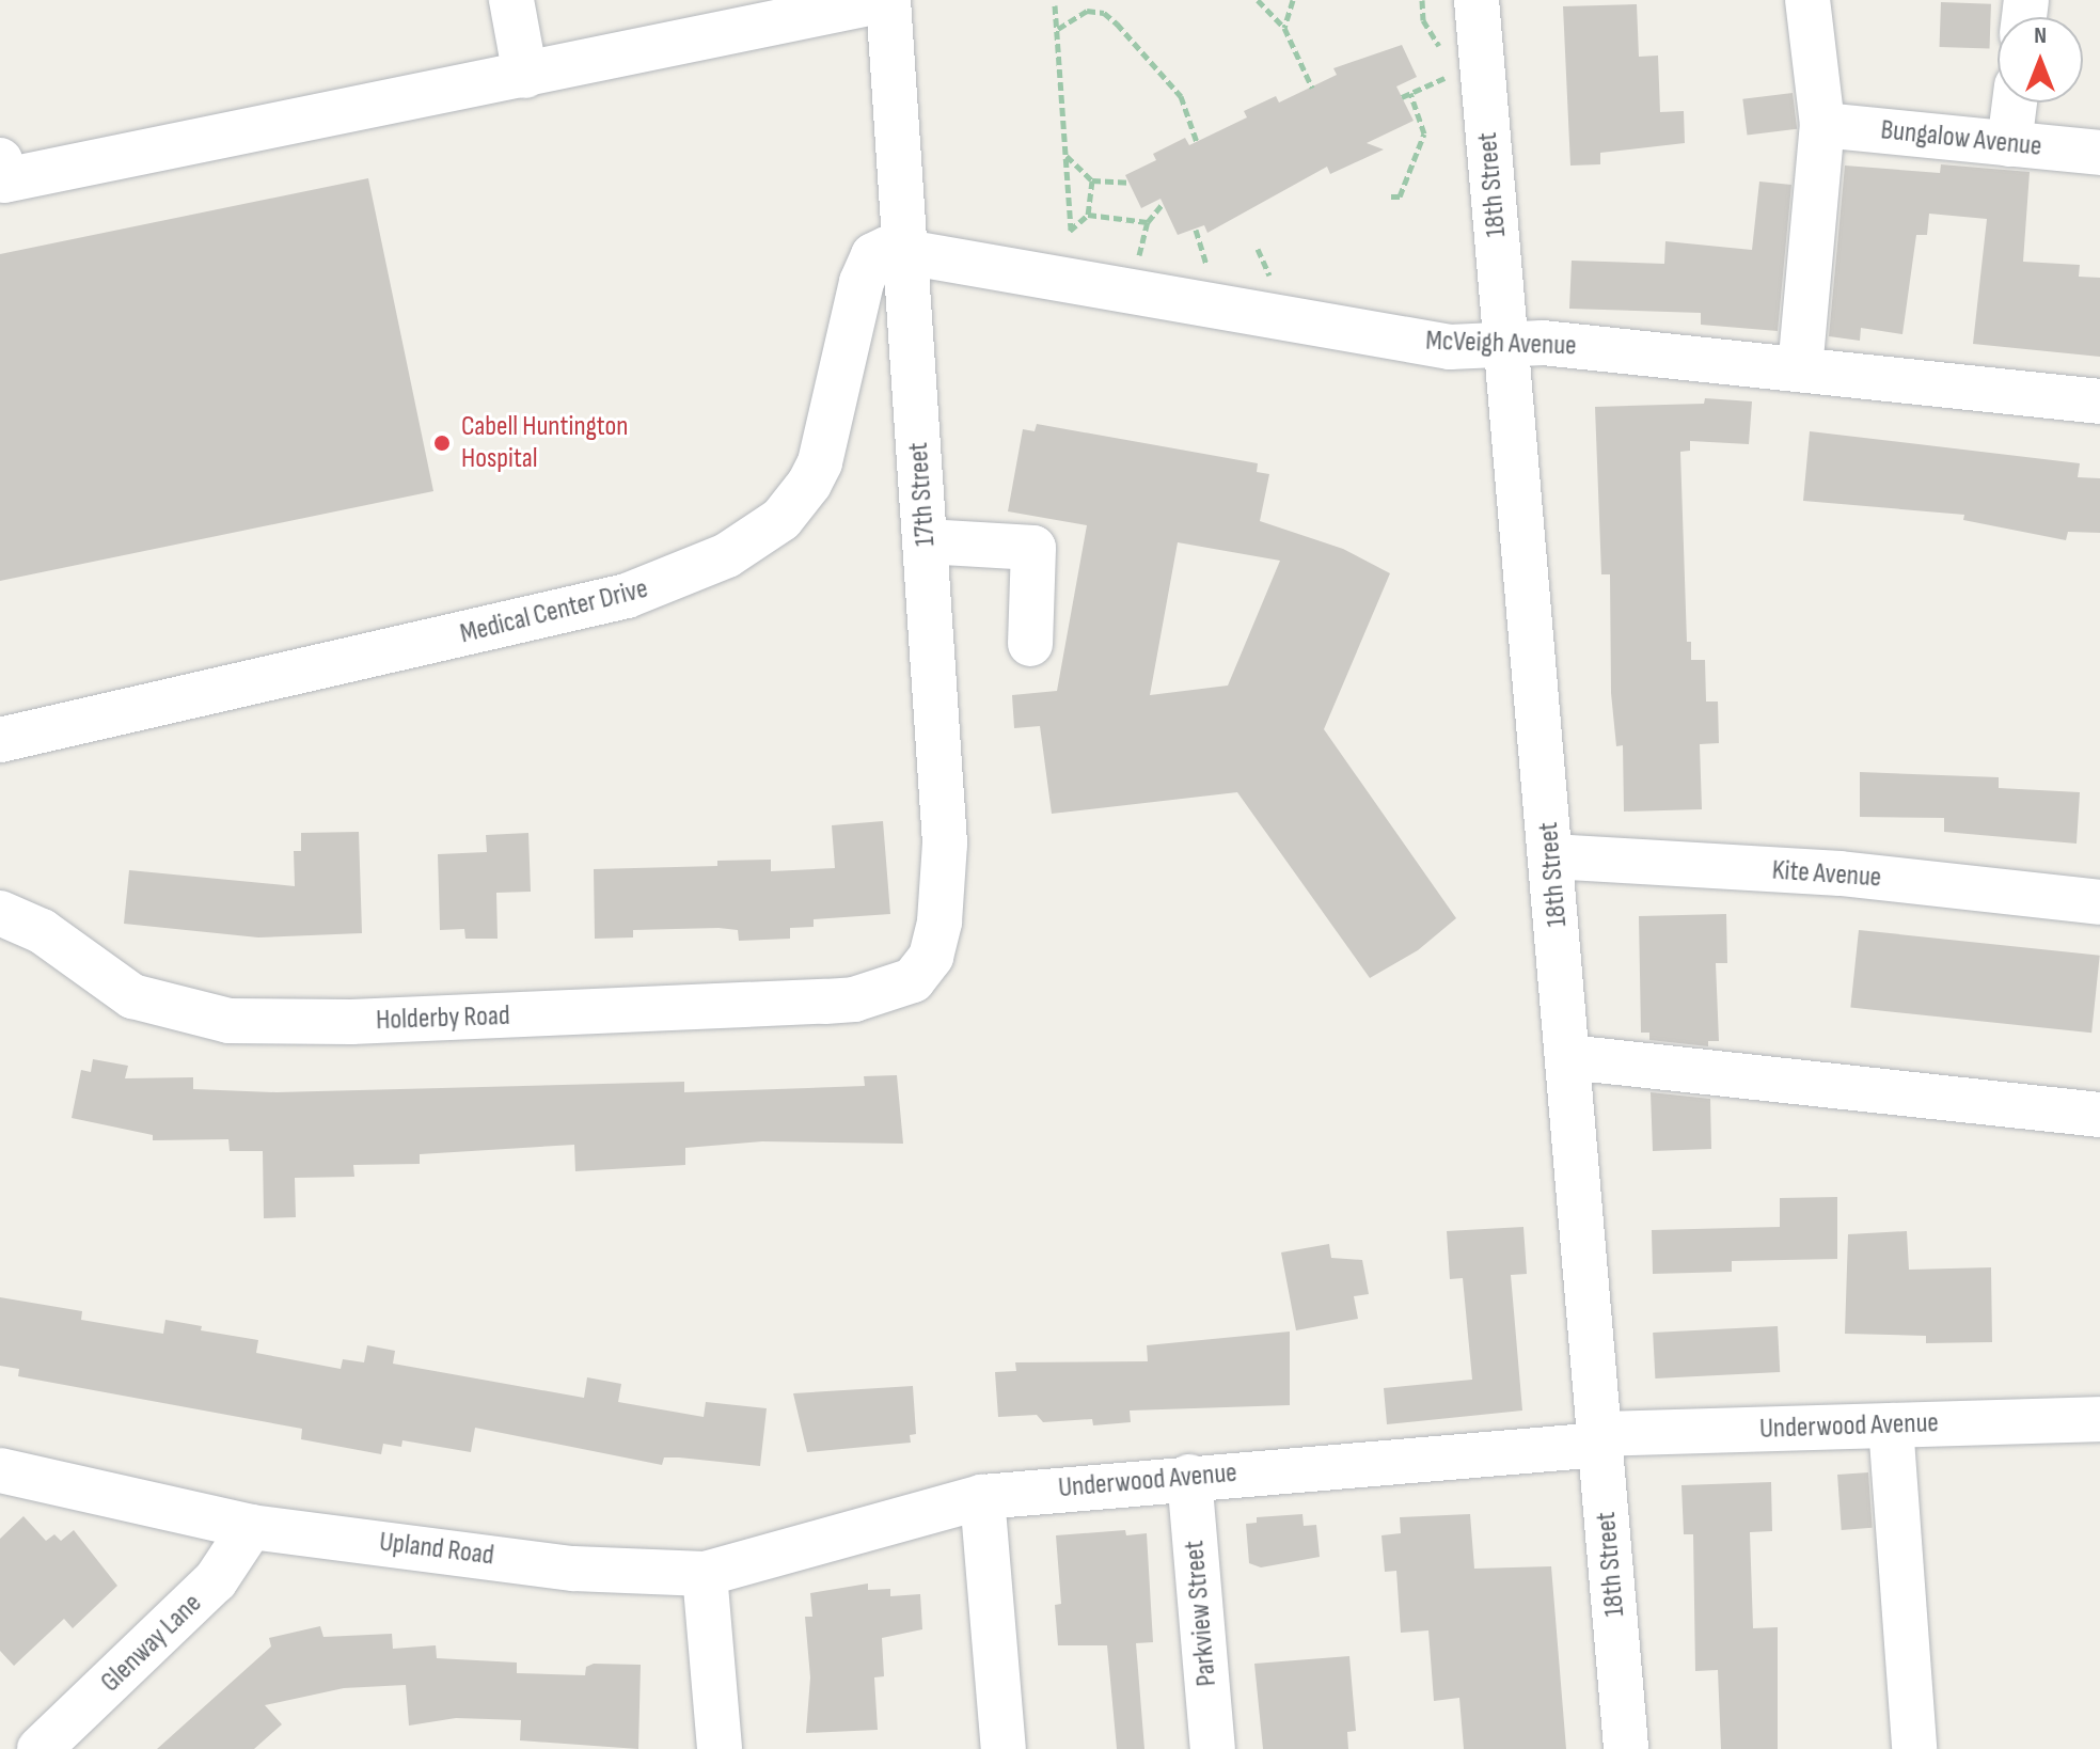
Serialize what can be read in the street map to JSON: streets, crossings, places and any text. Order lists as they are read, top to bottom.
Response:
{
  "streets": {
    "street": [
      "Bungalow Avenue",
      "18th Street",
      "McVeigh Avenue",
      "17th Street",
      "Medical Center Drive",
      "Kite Avenue",
      "Holderby Road",
      "Underwood Avenue",
      "Upland Road",
      "Parkview Street",
      "Glenway Lane"
    ]
  },
  "crossings": [
    ["18th Street", "McVeigh Avenue"],
    ["18th Street", "Kite Avenue"],
    ["18th Street", "Underwood Avenue"],
    ["McVeigh Avenue", "17th Street"],
    ["McVeigh Avenue", "Medical Center Drive"],
    ["17th Street", "Medical Center Drive"],
    ["17th Street", "Holderby Road"],
    ["Underwood Avenue", "Upland Road"],
    ["Underwood Avenue", "Parkview Street"],
    ["Upland Road", "Glenway Lane"]
  ],
  "places": ["Cabell Huntington Hospital"],
  "north": "top"
}
